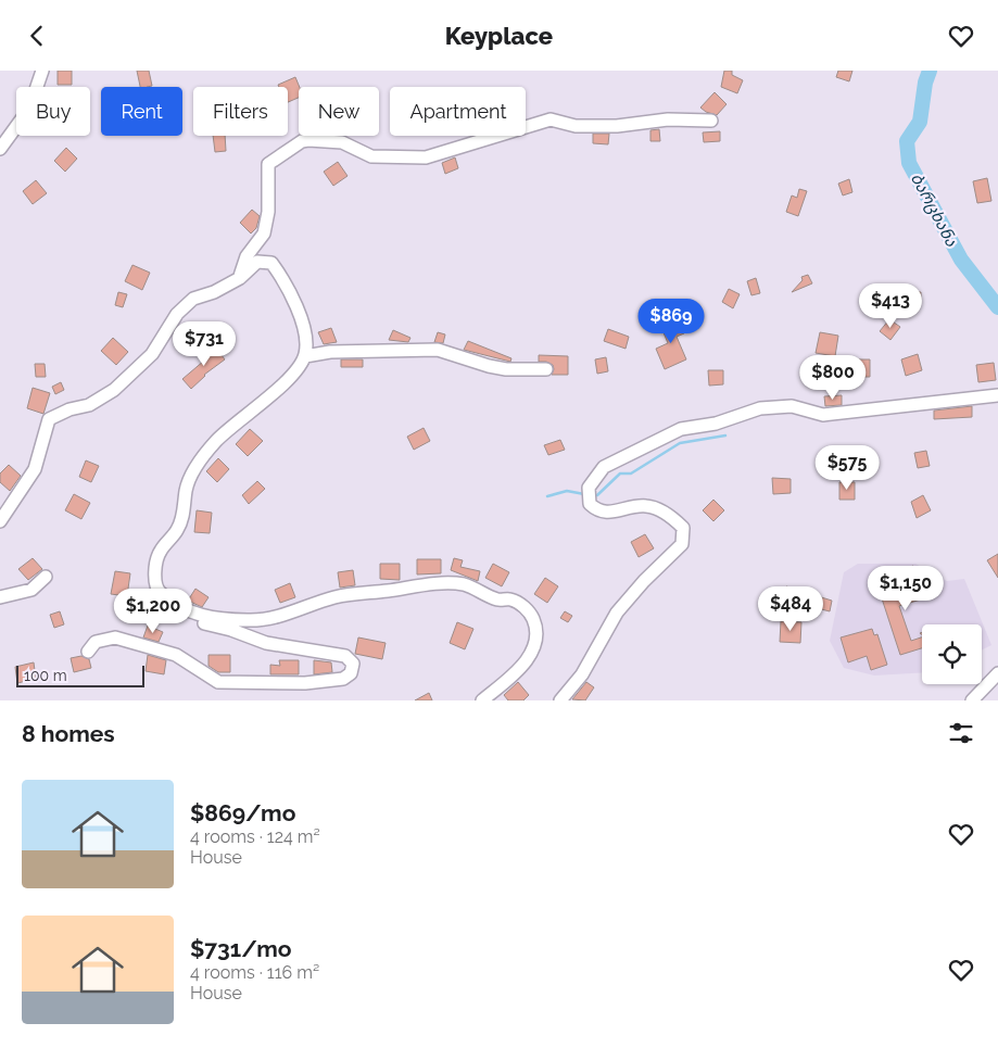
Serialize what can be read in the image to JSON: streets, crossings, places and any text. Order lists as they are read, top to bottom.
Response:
{
  "water": ["ბარცხანა"],
  "scale_bar": "100 m",
  "page": {
    "header": "Keyplace",
    "chip": [
      "Buy",
      "Rent",
      "Filters",
      "New",
      "Apartment"
    ],
    "price": [
      "$413",
      "$869",
      "$731",
      "$800",
      "$575",
      "$1,150",
      "$484",
      "$1,200"
    ],
    "scale": "100 m",
    "heading": "8 homes",
    "list": [
      {
        "name": "$869/mo",
        "note": "4 rooms · 124 m² · House"
      },
      {
        "name": "$731/mo",
        "note": "4 rooms · 116 m² · House"
      }
    ]
  }
}
